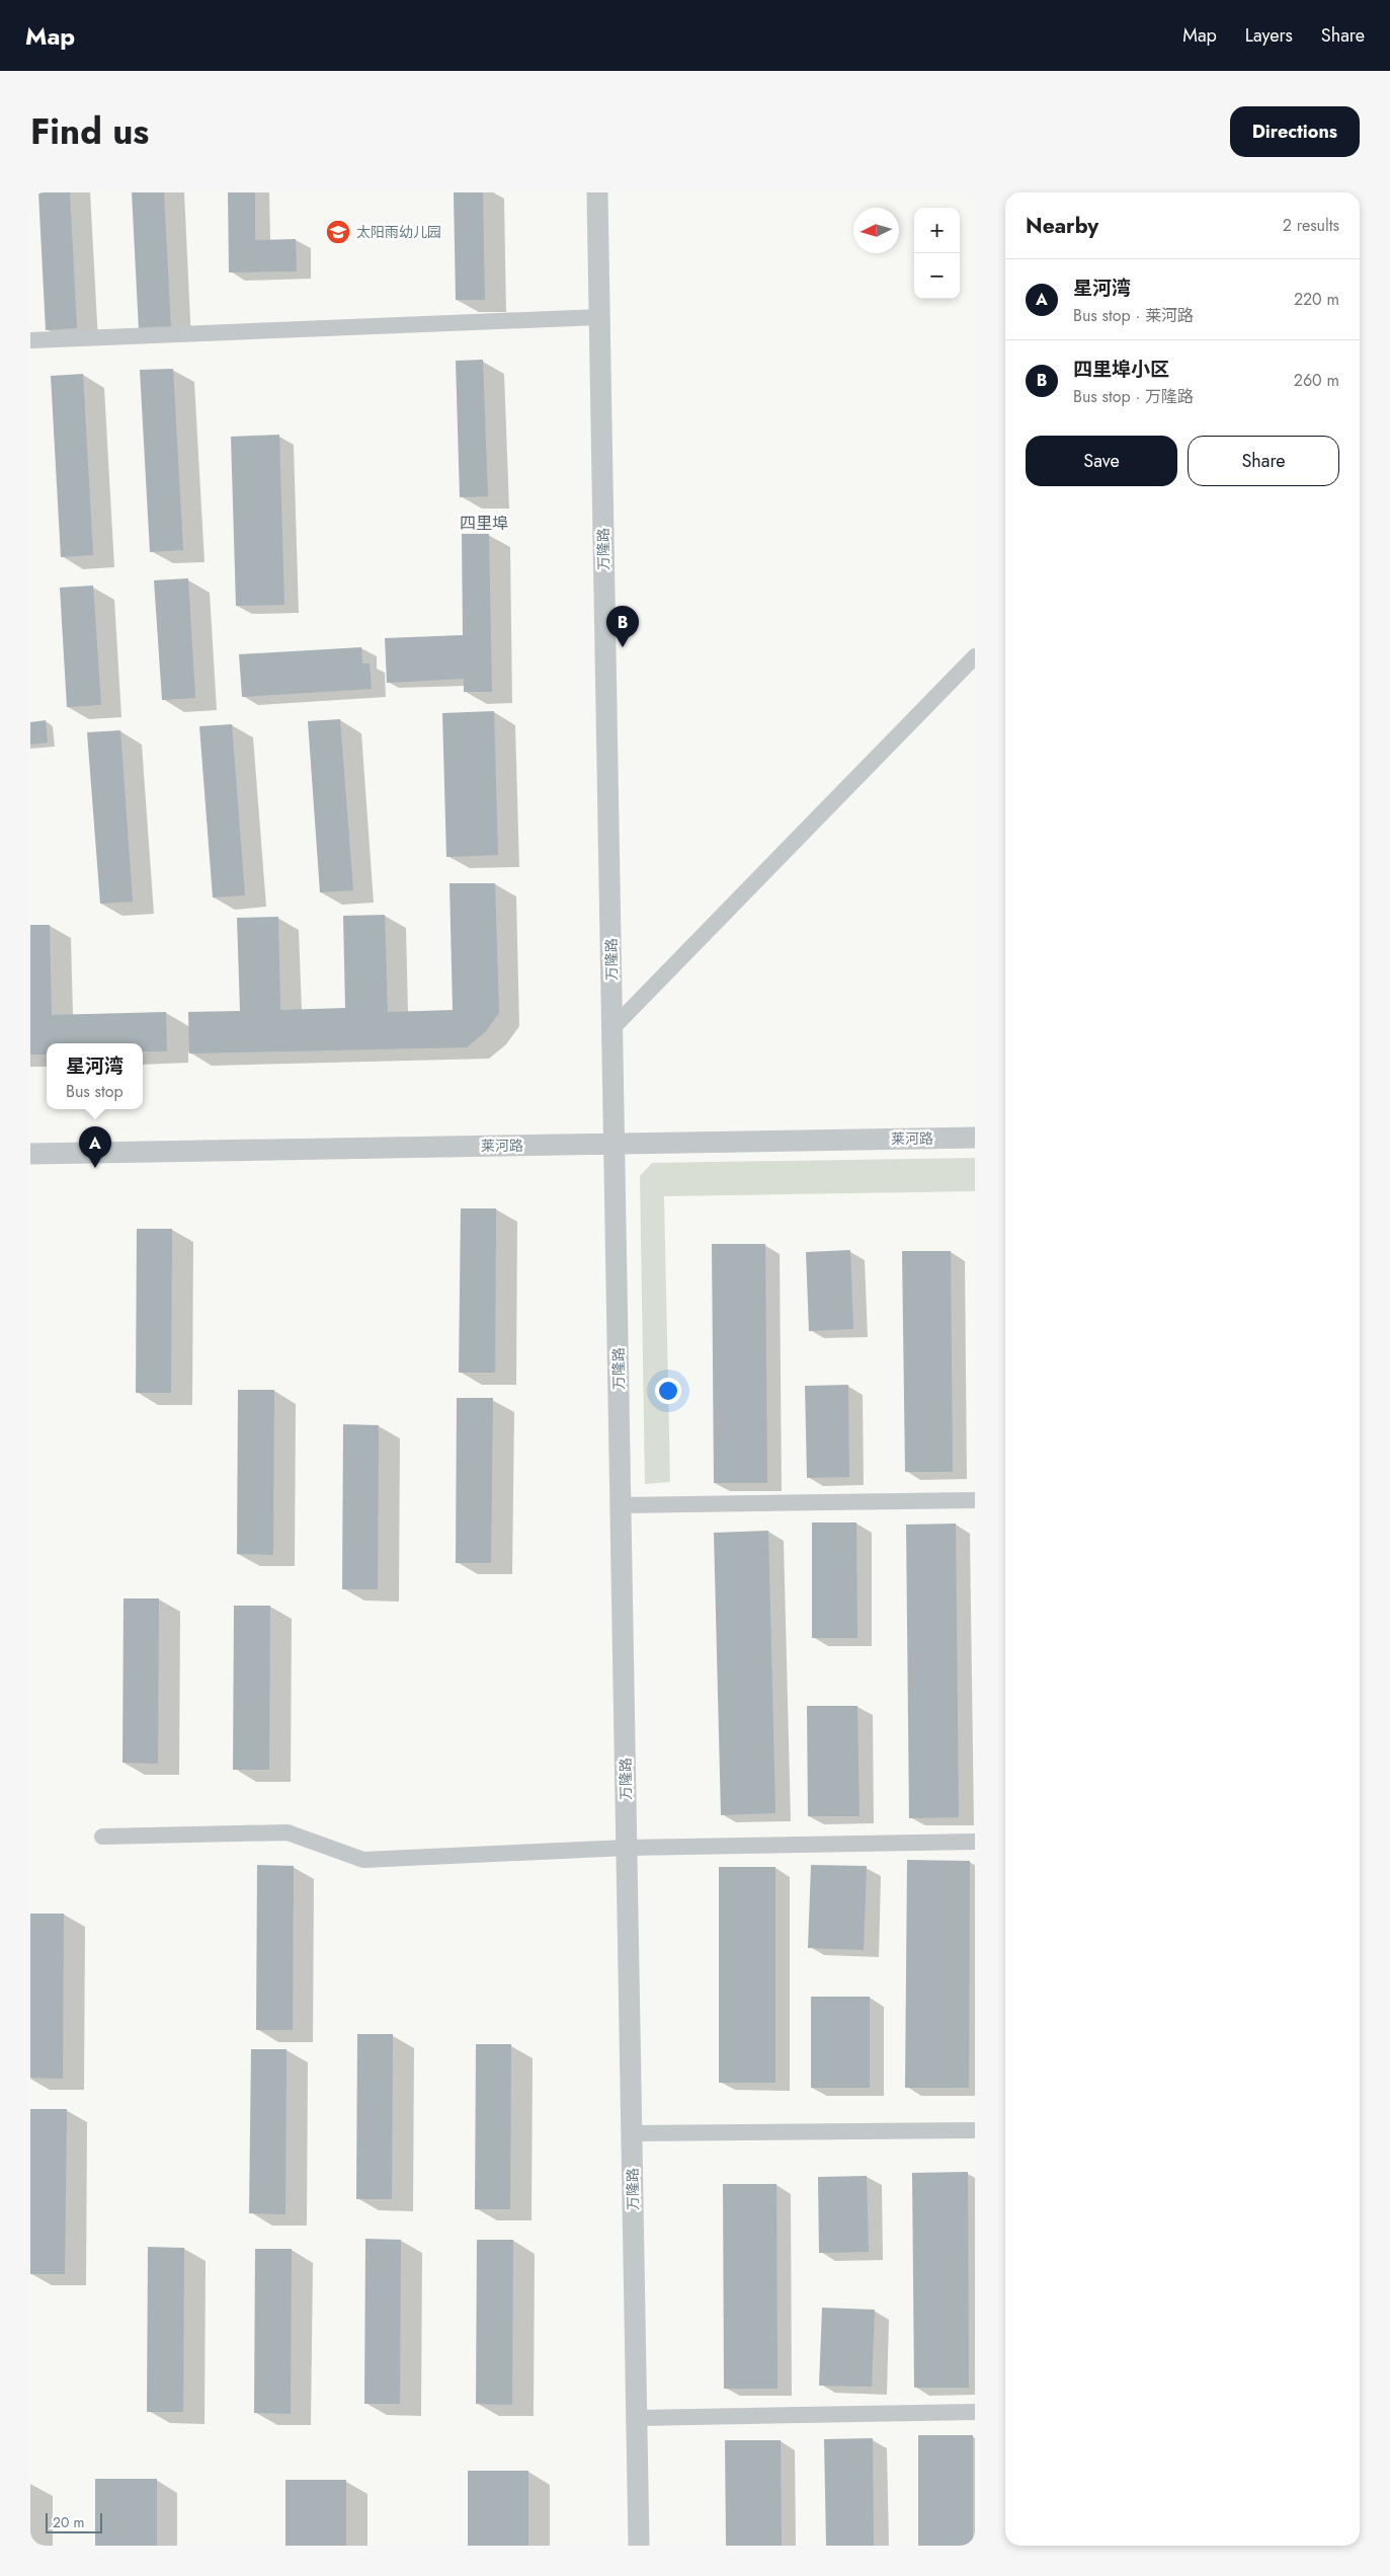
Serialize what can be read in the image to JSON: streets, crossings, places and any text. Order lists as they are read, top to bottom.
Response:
{
  "streets": {
    "street": ["万隆路", "莱河路"]
  },
  "crossings": [
    ["万隆路", "莱河路"]
  ],
  "districts": ["四里埠"],
  "places": {
    "school or university": ["太阳雨幼儿园"]
  },
  "scale_bar": "20 m",
  "north": "left",
  "page": {
    "header": "Map",
    "nav": ["Map", "Layers", "Share"],
    "title": "Find us",
    "buttons": [
      "Directions",
      ["Save", "Share"]
    ],
    "heading": ["Nearby", "2 results"],
    "map_buttons": ["+", "−"],
    "list": [
      {
        "mark": "A",
        "name": "星河湾",
        "note": "Bus stop · 莱河路",
        "value": "220 m"
      },
      {
        "mark": "B",
        "name": "四里埠小区",
        "note": "Bus stop · 万隆路",
        "value": "260 m"
      }
    ],
    "pins": ["B", "A"],
    "popup": ["星河湾", "Bus stop"],
    "scale": "20 m"
  }
}
